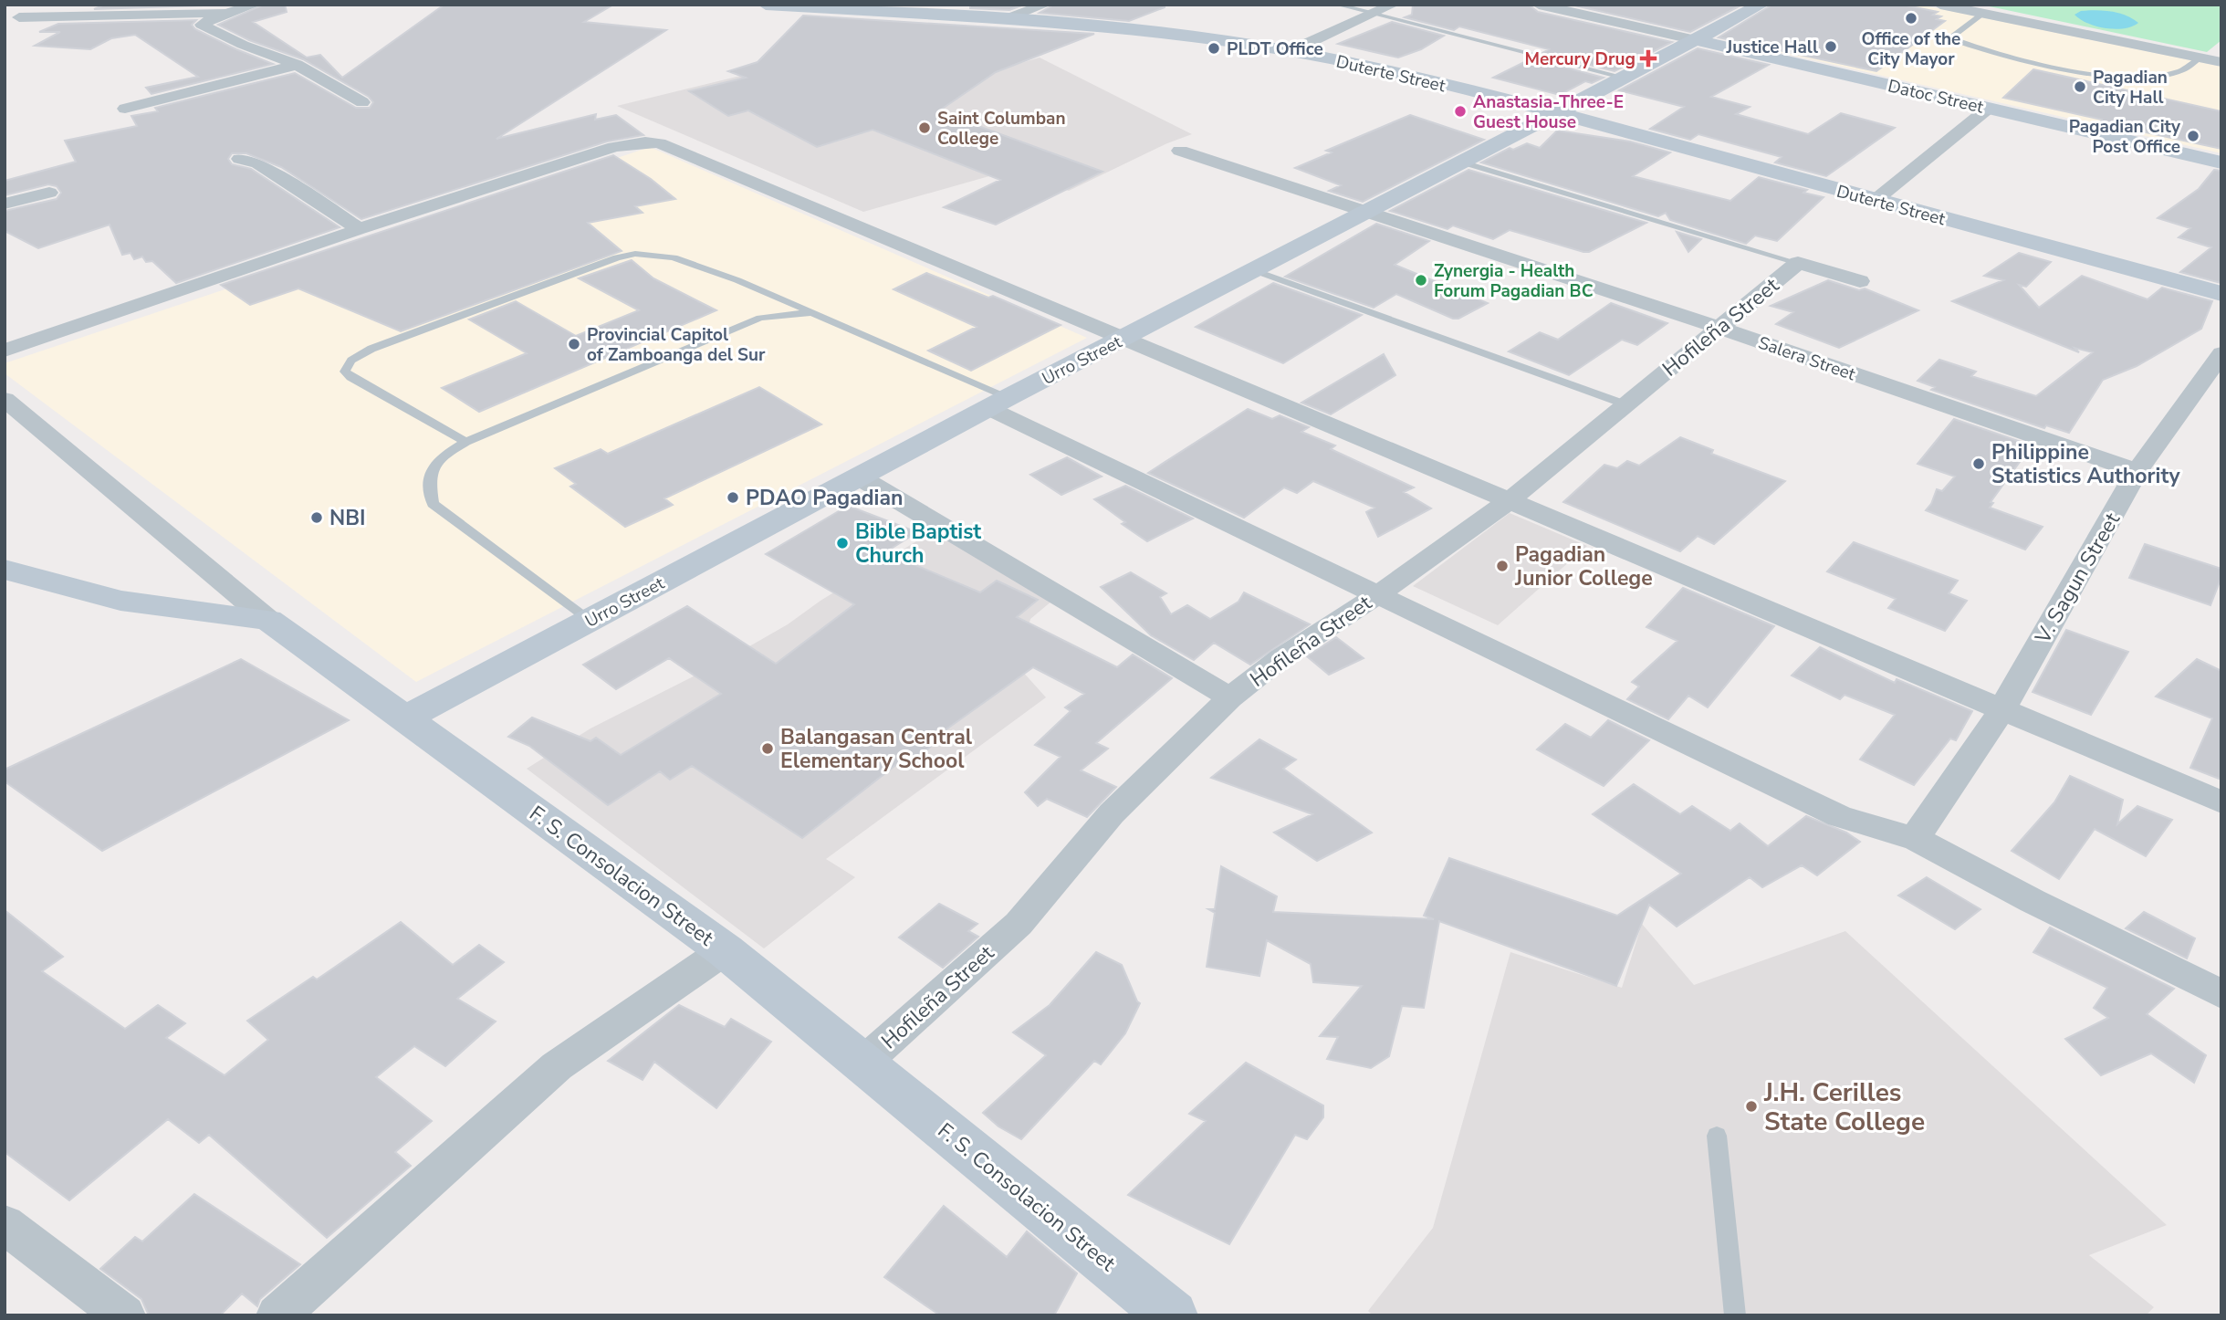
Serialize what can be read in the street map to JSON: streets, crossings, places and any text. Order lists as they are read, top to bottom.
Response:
{
  "streets": {
    "street": [
      "Duterte Street",
      "Datoc Street",
      "Hofileña Street",
      "Salera Street",
      "Urro Street",
      "V. Sagun Street",
      "F. S. Consolacion Street"
    ]
  },
  "crossings": [
    ["Duterte Street", "Urro Street"],
    ["Datoc Street", "Urro Street"],
    ["Hofileña Street", "Salera Street"],
    ["Hofileña Street", "F. S. Consolacion Street"],
    ["Salera Street", "Urro Street"],
    ["Salera Street", "V. Sagun Street"],
    ["Urro Street", "F. S. Consolacion Street"]
  ],
  "places": {
    "other": [
      "Office of the City Mayor",
      "Justice Hall",
      "PLDT Office",
      "Pagadian City Hall",
      "Anastasia-Three-E Guest House",
      "Saint Columban College",
      "Pagadian City Post Office",
      "Zynergia - Health Forum Pagadian BC",
      "Provincial Capitol of Zamboanga del Sur",
      "Philippine Statistics Authority",
      "PDAO Pagadian",
      "NBI",
      "Bible Baptist Church",
      "Pagadian Junior College",
      "Balangasan Central Elementary School",
      "J.H. Cerilles State College"
    ],
    "health": ["Mercury Drug"]
  }
}
